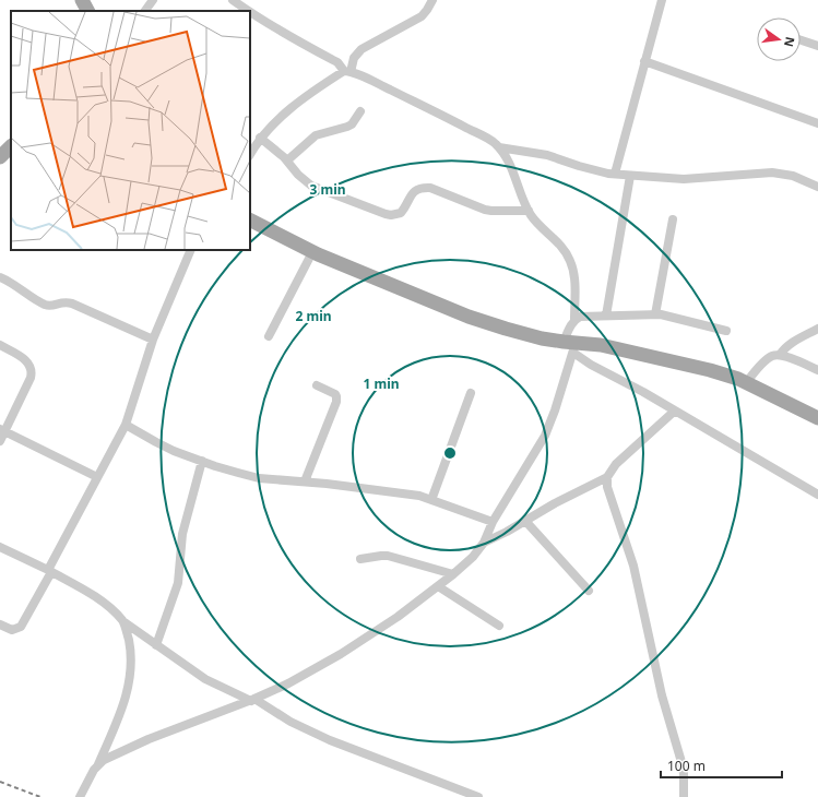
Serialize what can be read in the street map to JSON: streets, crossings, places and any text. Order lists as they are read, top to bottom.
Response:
{
  "scale_bar": "100 m",
  "north": "right",
  "rings": ["3 min", "2 min", "1 min"]
}
